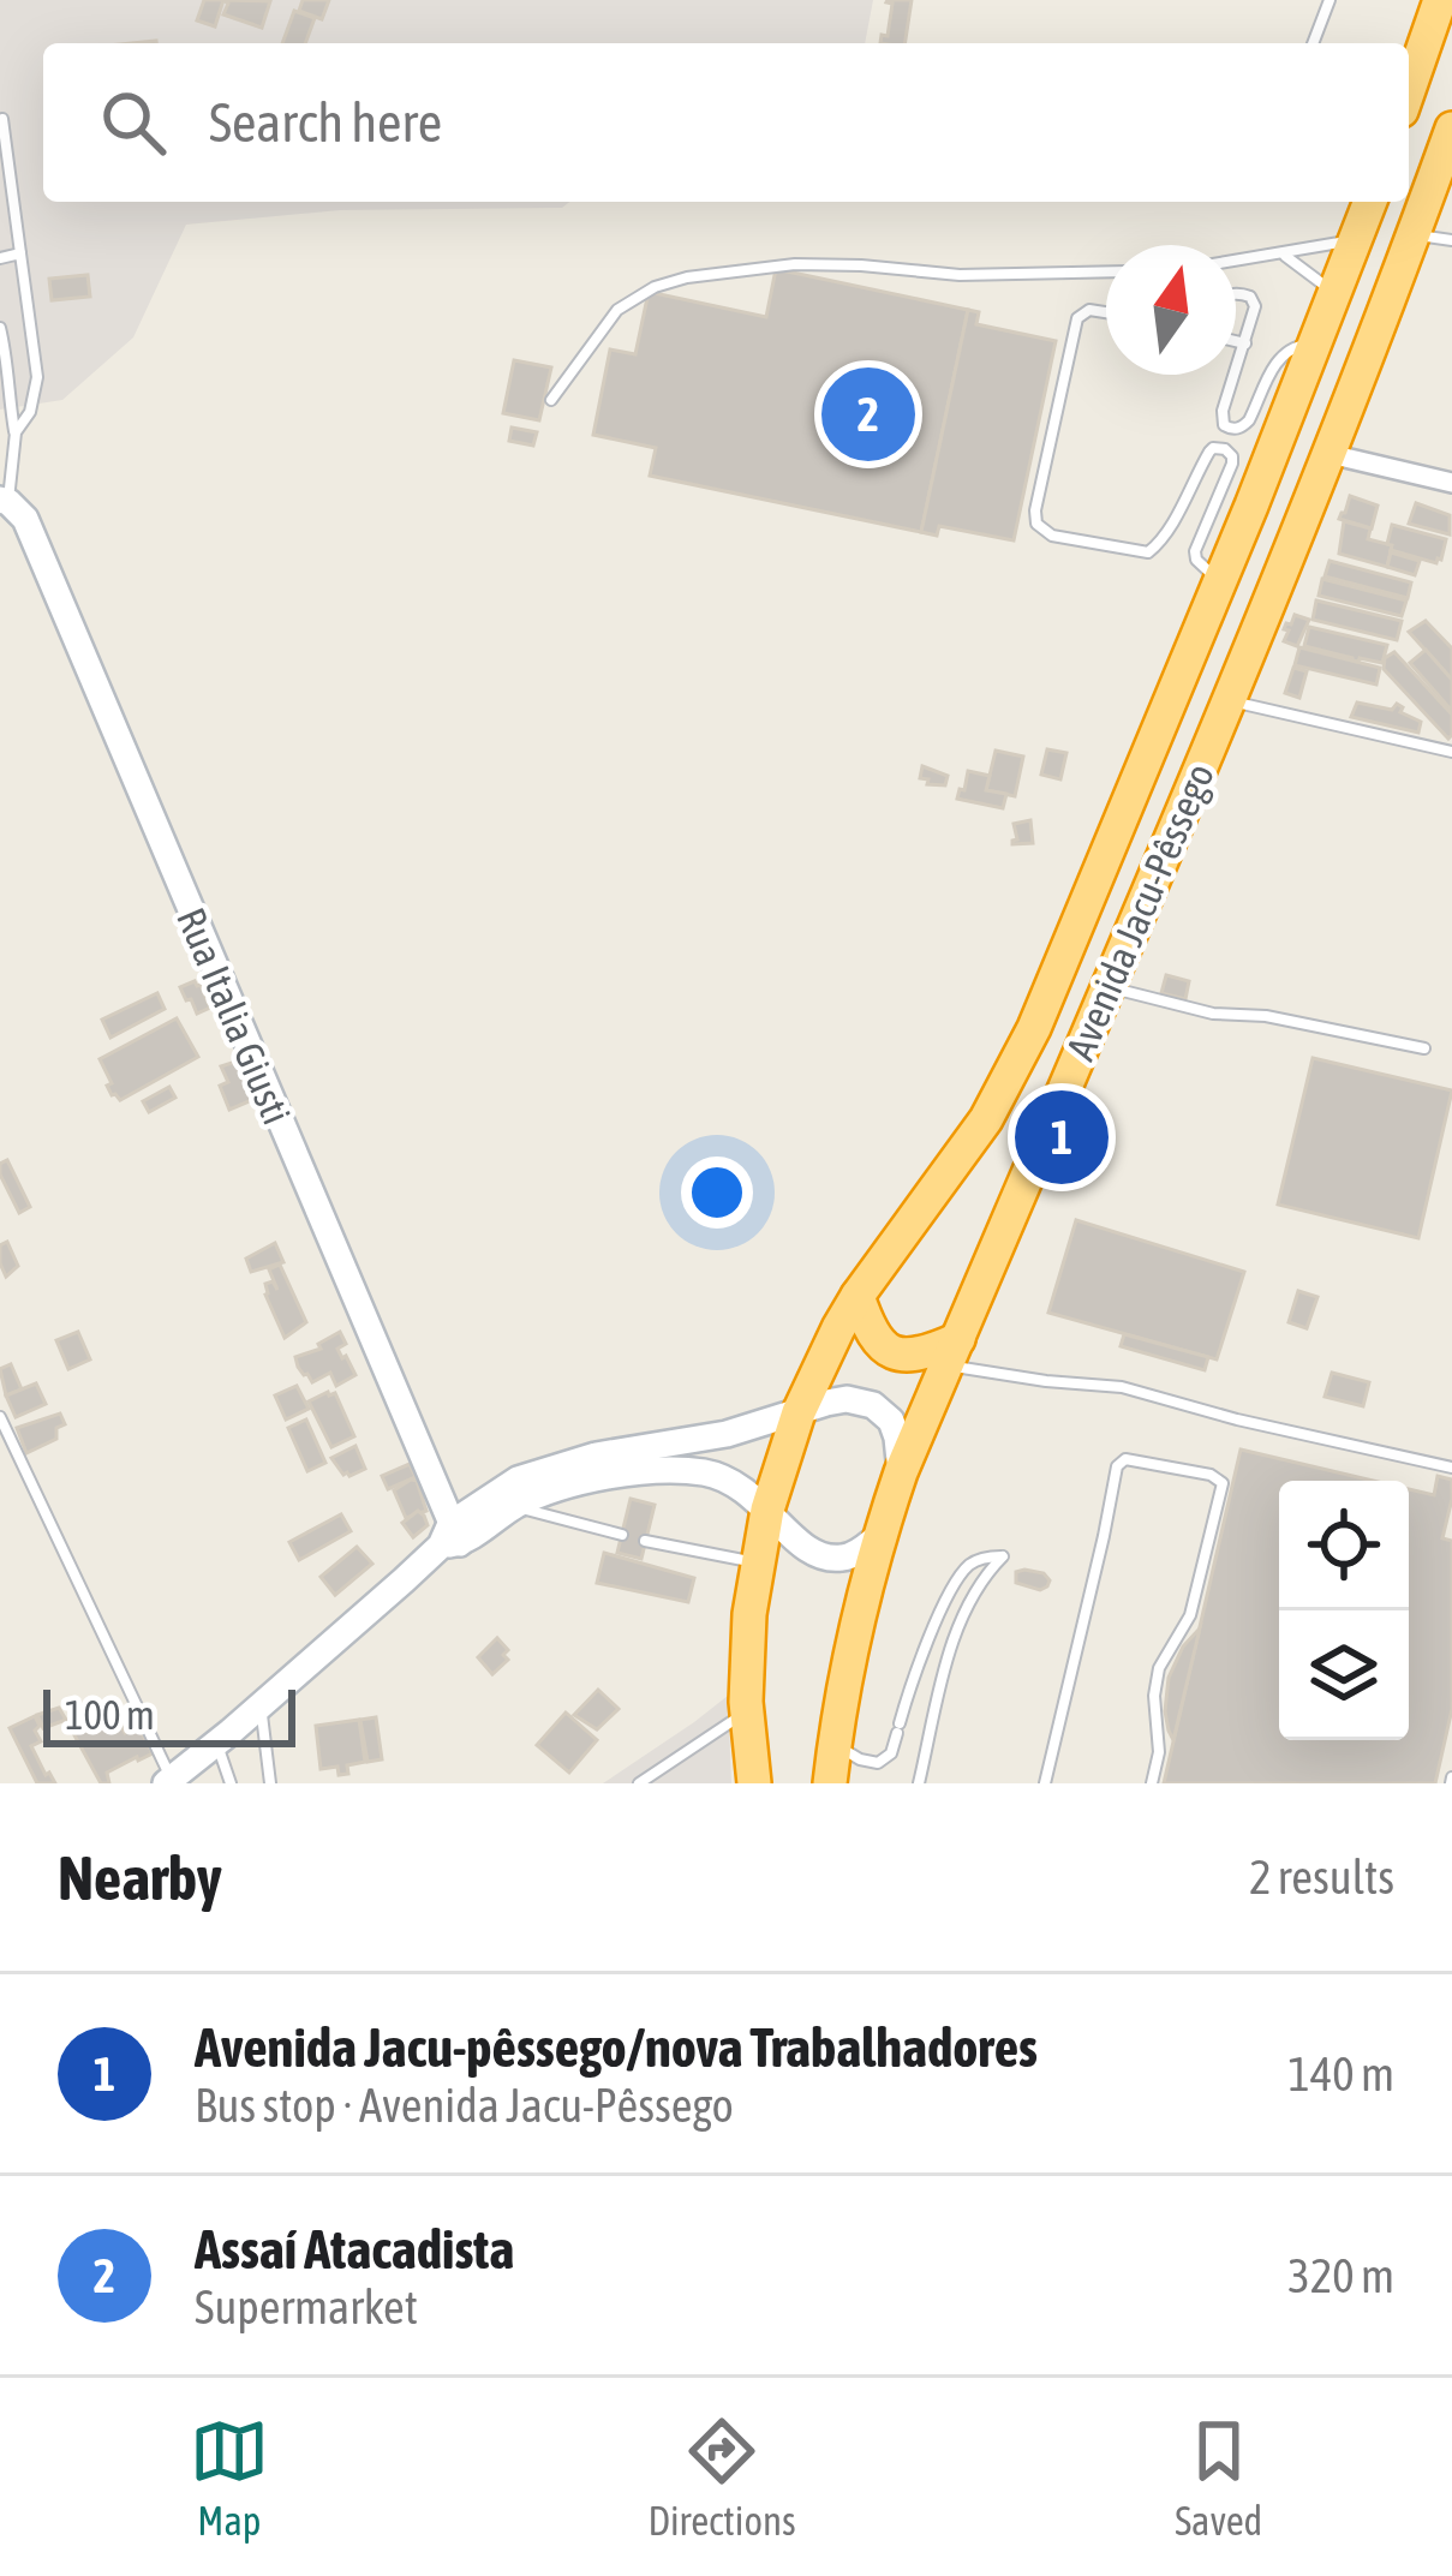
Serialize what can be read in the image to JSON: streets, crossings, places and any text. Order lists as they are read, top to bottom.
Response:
{
  "streets": {
    "highway": ["Avenida Jacu-Pêssego"],
    "main road": ["Rua Italia Giusti"]
  },
  "scale_bar": "100 m",
  "north": "top",
  "page": {
    "search": "Search here",
    "pins": ["2", "1"],
    "scale": "100 m",
    "heading": ["Nearby", "2 results"],
    "list": [
      {
        "mark": "1",
        "name": "Avenida Jacu-pêssego/nova Trabalhadores",
        "note": "Bus stop · Avenida Jacu-Pêssego",
        "value": "140 m"
      },
      {
        "mark": "2",
        "name": "Assaí Atacadista",
        "note": "Supermarket",
        "value": "320 m"
      }
    ],
    "nav": ["Map", "Directions", "Saved"]
  }
}
